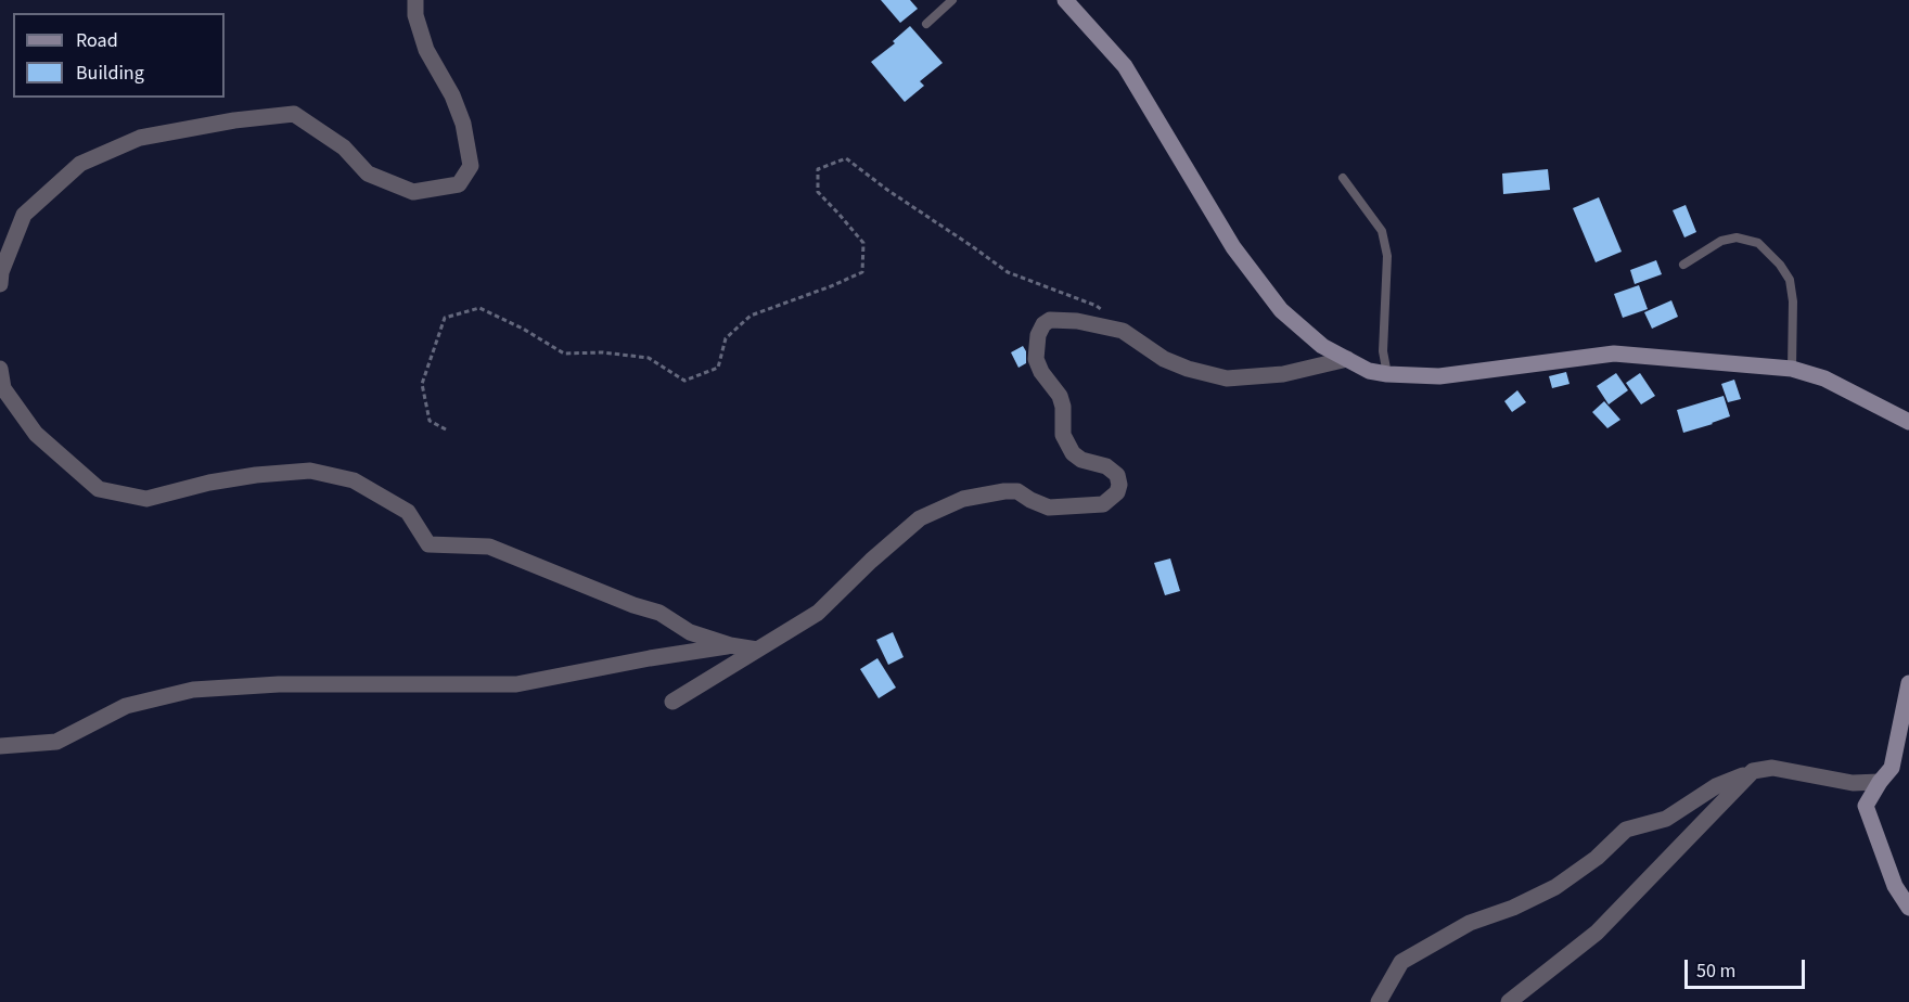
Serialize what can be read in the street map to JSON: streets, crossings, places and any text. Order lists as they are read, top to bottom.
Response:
{
  "legend": ["Road", "Building"],
  "scale_bar": "50 m"
}
